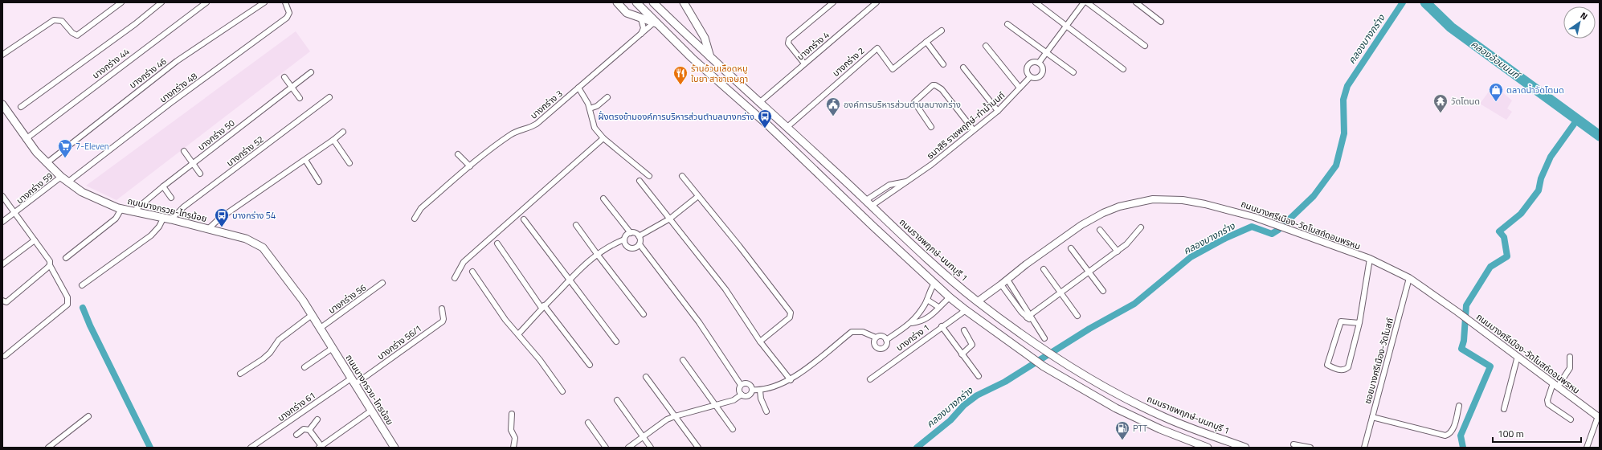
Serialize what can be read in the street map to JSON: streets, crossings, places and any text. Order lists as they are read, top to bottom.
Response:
{
  "streets": {
    "main road": ["ถนนบางกรวย-ไทรน้อย", "ถนนราชพฤกษ์-นนทบุรี 1"],
    "street": [
      "บางกร่าง 4",
      "บางกร่าง 2",
      "บางกร่าง 44",
      "บางกร่าง 46",
      "บางกร่าง 48",
      "บางกร่าง 3",
      "ธนาสิริ ราชพฤกษ์-ท่าน้ำนนท์",
      "บางกร่าง 50",
      "บางกร่าง 52",
      "บางกร่าง 59",
      "ถนนบางศรีเมือง-วัดโบสถ์ดอนพรหม",
      "บางกร่าง 56",
      "บางกร่าง 1",
      "บางกร่าง 56/1",
      "ซอยบางศรีเมือง-วัดโบสถ์",
      "บางกร่าง 61"
    ]
  },
  "crossings": [
    ["บางกร่าง 4", "ถนนราชพฤกษ์-นนทบุรี 1"],
    ["บางกร่าง 2", "ถนนราชพฤกษ์-นนทบุรี 1"],
    ["บางกร่าง 44", "ถนนบางกรวย-ไทรน้อย"],
    ["บางกร่าง 46", "ถนนบางกรวย-ไทรน้อย"],
    ["บางกร่าง 48", "ถนนบางกรวย-ไทรน้อย"],
    ["ธนาสิริ ราชพฤกษ์-ท่าน้ำนนท์", "ถนนราชพฤกษ์-นนทบุรี 1"],
    ["บางกร่าง 50", "ถนนบางกรวย-ไทรน้อย"],
    ["บางกร่าง 52", "ถนนบางกรวย-ไทรน้อย"],
    ["บางกร่าง 59", "ถนนบางกรวย-ไทรน้อย"],
    ["ถนนบางกรวย-ไทรน้อย", "บางกร่าง 56"],
    ["ถนนบางกรวย-ไทรน้อย", "บางกร่าง 56/1"],
    ["ถนนบางกรวย-ไทรน้อย", "บางกร่าง 61"],
    ["ถนนบางศรีเมือง-วัดโบสถ์ดอนพรหม", "ถนนราชพฤกษ์-นนทบุรี 1"],
    ["ถนนบางศรีเมือง-วัดโบสถ์ดอนพรหม", "ซอยบางศรีเมือง-วัดโบสถ์"],
    ["บางกร่าง 56/1", "บางกร่าง 61"]
  ],
  "water": ["คลองบางกร่าง", "คลองอ้อมนนท์"],
  "places": {
    "restaurant": ["ร้านอ้วนเลือดหมู ใบยา สาขาเจษฎา"],
    "shop": ["ตลาดน้ำวัดโตนด"],
    "temple": ["วัดโตนด"],
    "public building": ["องค์การบริหารส่วนตำบลบางกร่าง"],
    "bus stop": ["ฝั่งตรงข้ามองค์การบริหารส่วนตำบลบางกร่าง", "บางกร่าง 54"],
    "supermarket": ["7-Eleven"],
    "fuel station": ["PTT"]
  },
  "scale_bar": "100 m",
  "north": "top right"
}
